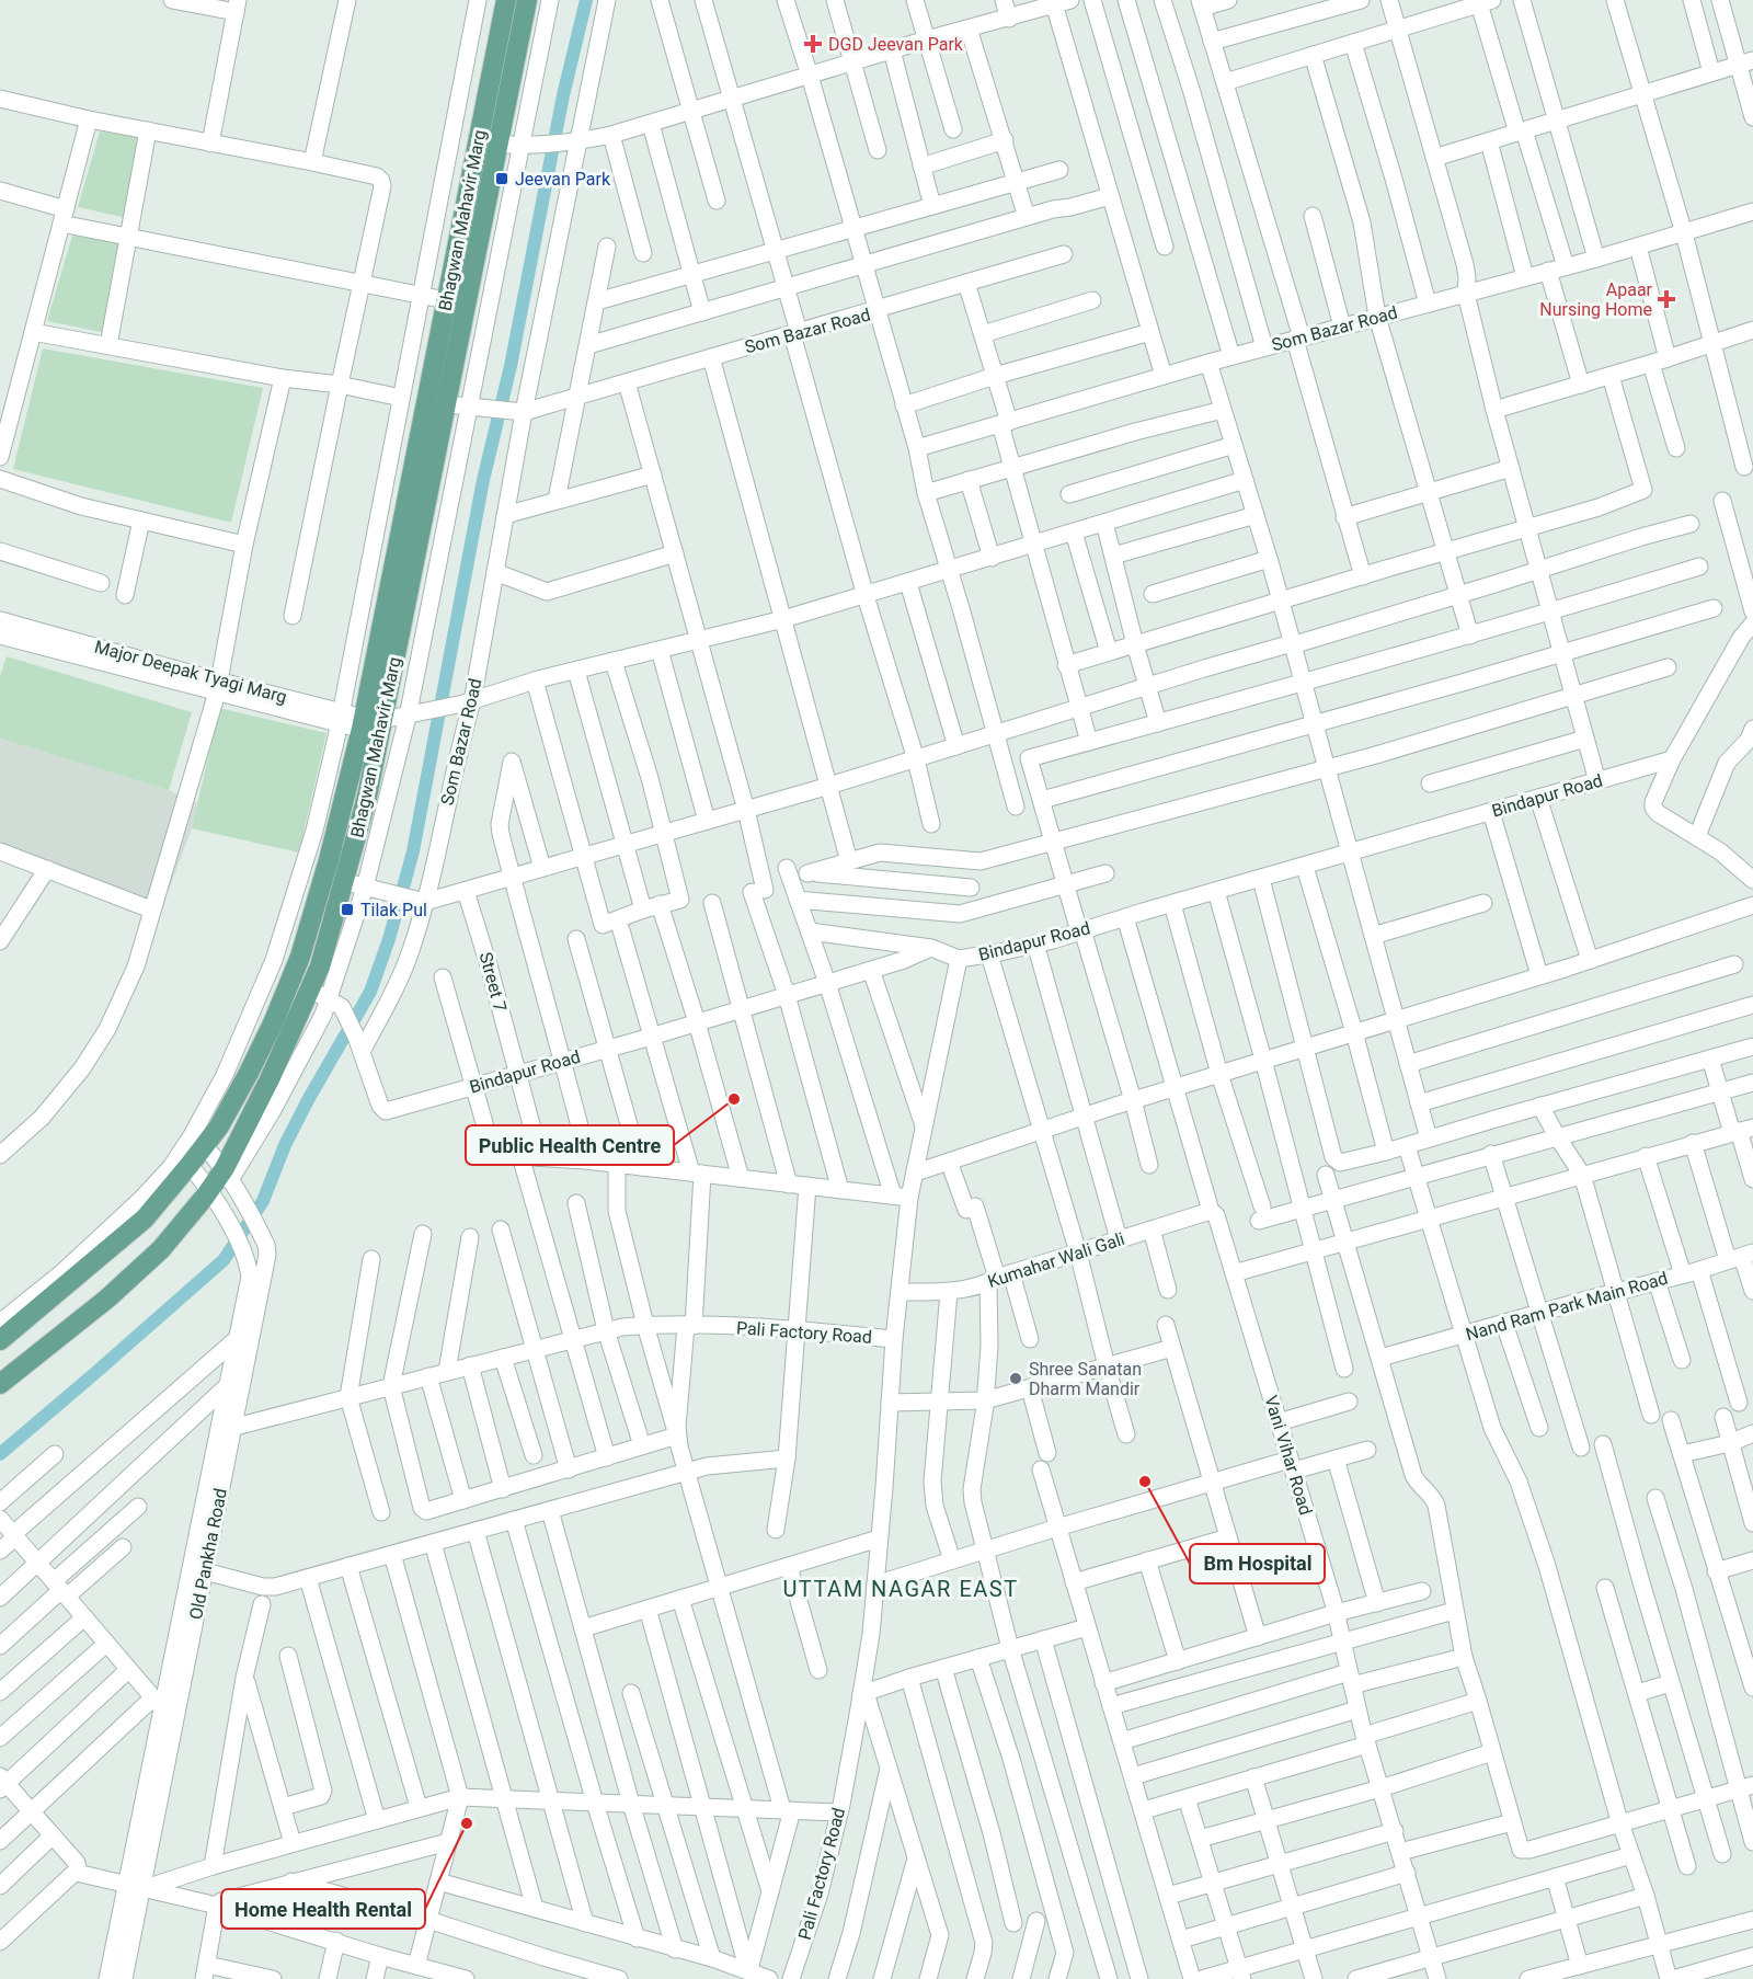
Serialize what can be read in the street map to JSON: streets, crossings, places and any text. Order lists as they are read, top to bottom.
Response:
{
  "streets": {
    "main road": ["Bhagwan Mahavir Marg"],
    "street": [
      "Som Bazar Road",
      "Major Deepak Tyagi Marg",
      "Bindapur Road",
      "Street 7",
      "Kumahar Wali Gali",
      "Nand Ram Park Main Road",
      "Pali Factory Road",
      "Vani Vihar Road",
      "Old Pankha Road"
    ]
  },
  "crossings": [
    ["Bhagwan Mahavir Marg", "Major Deepak Tyagi Marg"],
    ["Bhagwan Mahavir Marg", "Old Pankha Road"],
    ["Som Bazar Road", "Bindapur Road"],
    ["Bindapur Road", "Street 7"],
    ["Bindapur Road", "Vani Vihar Road"],
    ["Kumahar Wali Gali", "Vani Vihar Road"],
    ["Pali Factory Road", "Old Pankha Road"]
  ],
  "districts": ["UTTAM NAGAR EAST"],
  "places": {
    "health": ["DGD Jeevan Park", "Apaar Nursing Home"],
    "transit": ["Jeevan Park", "Tilak Pul"],
    "other": [
      "Public Health Centre",
      "Shree Sanatan Dharm Mandir",
      "Bm Hospital",
      "Home Health Rental"
    ]
  }
}
